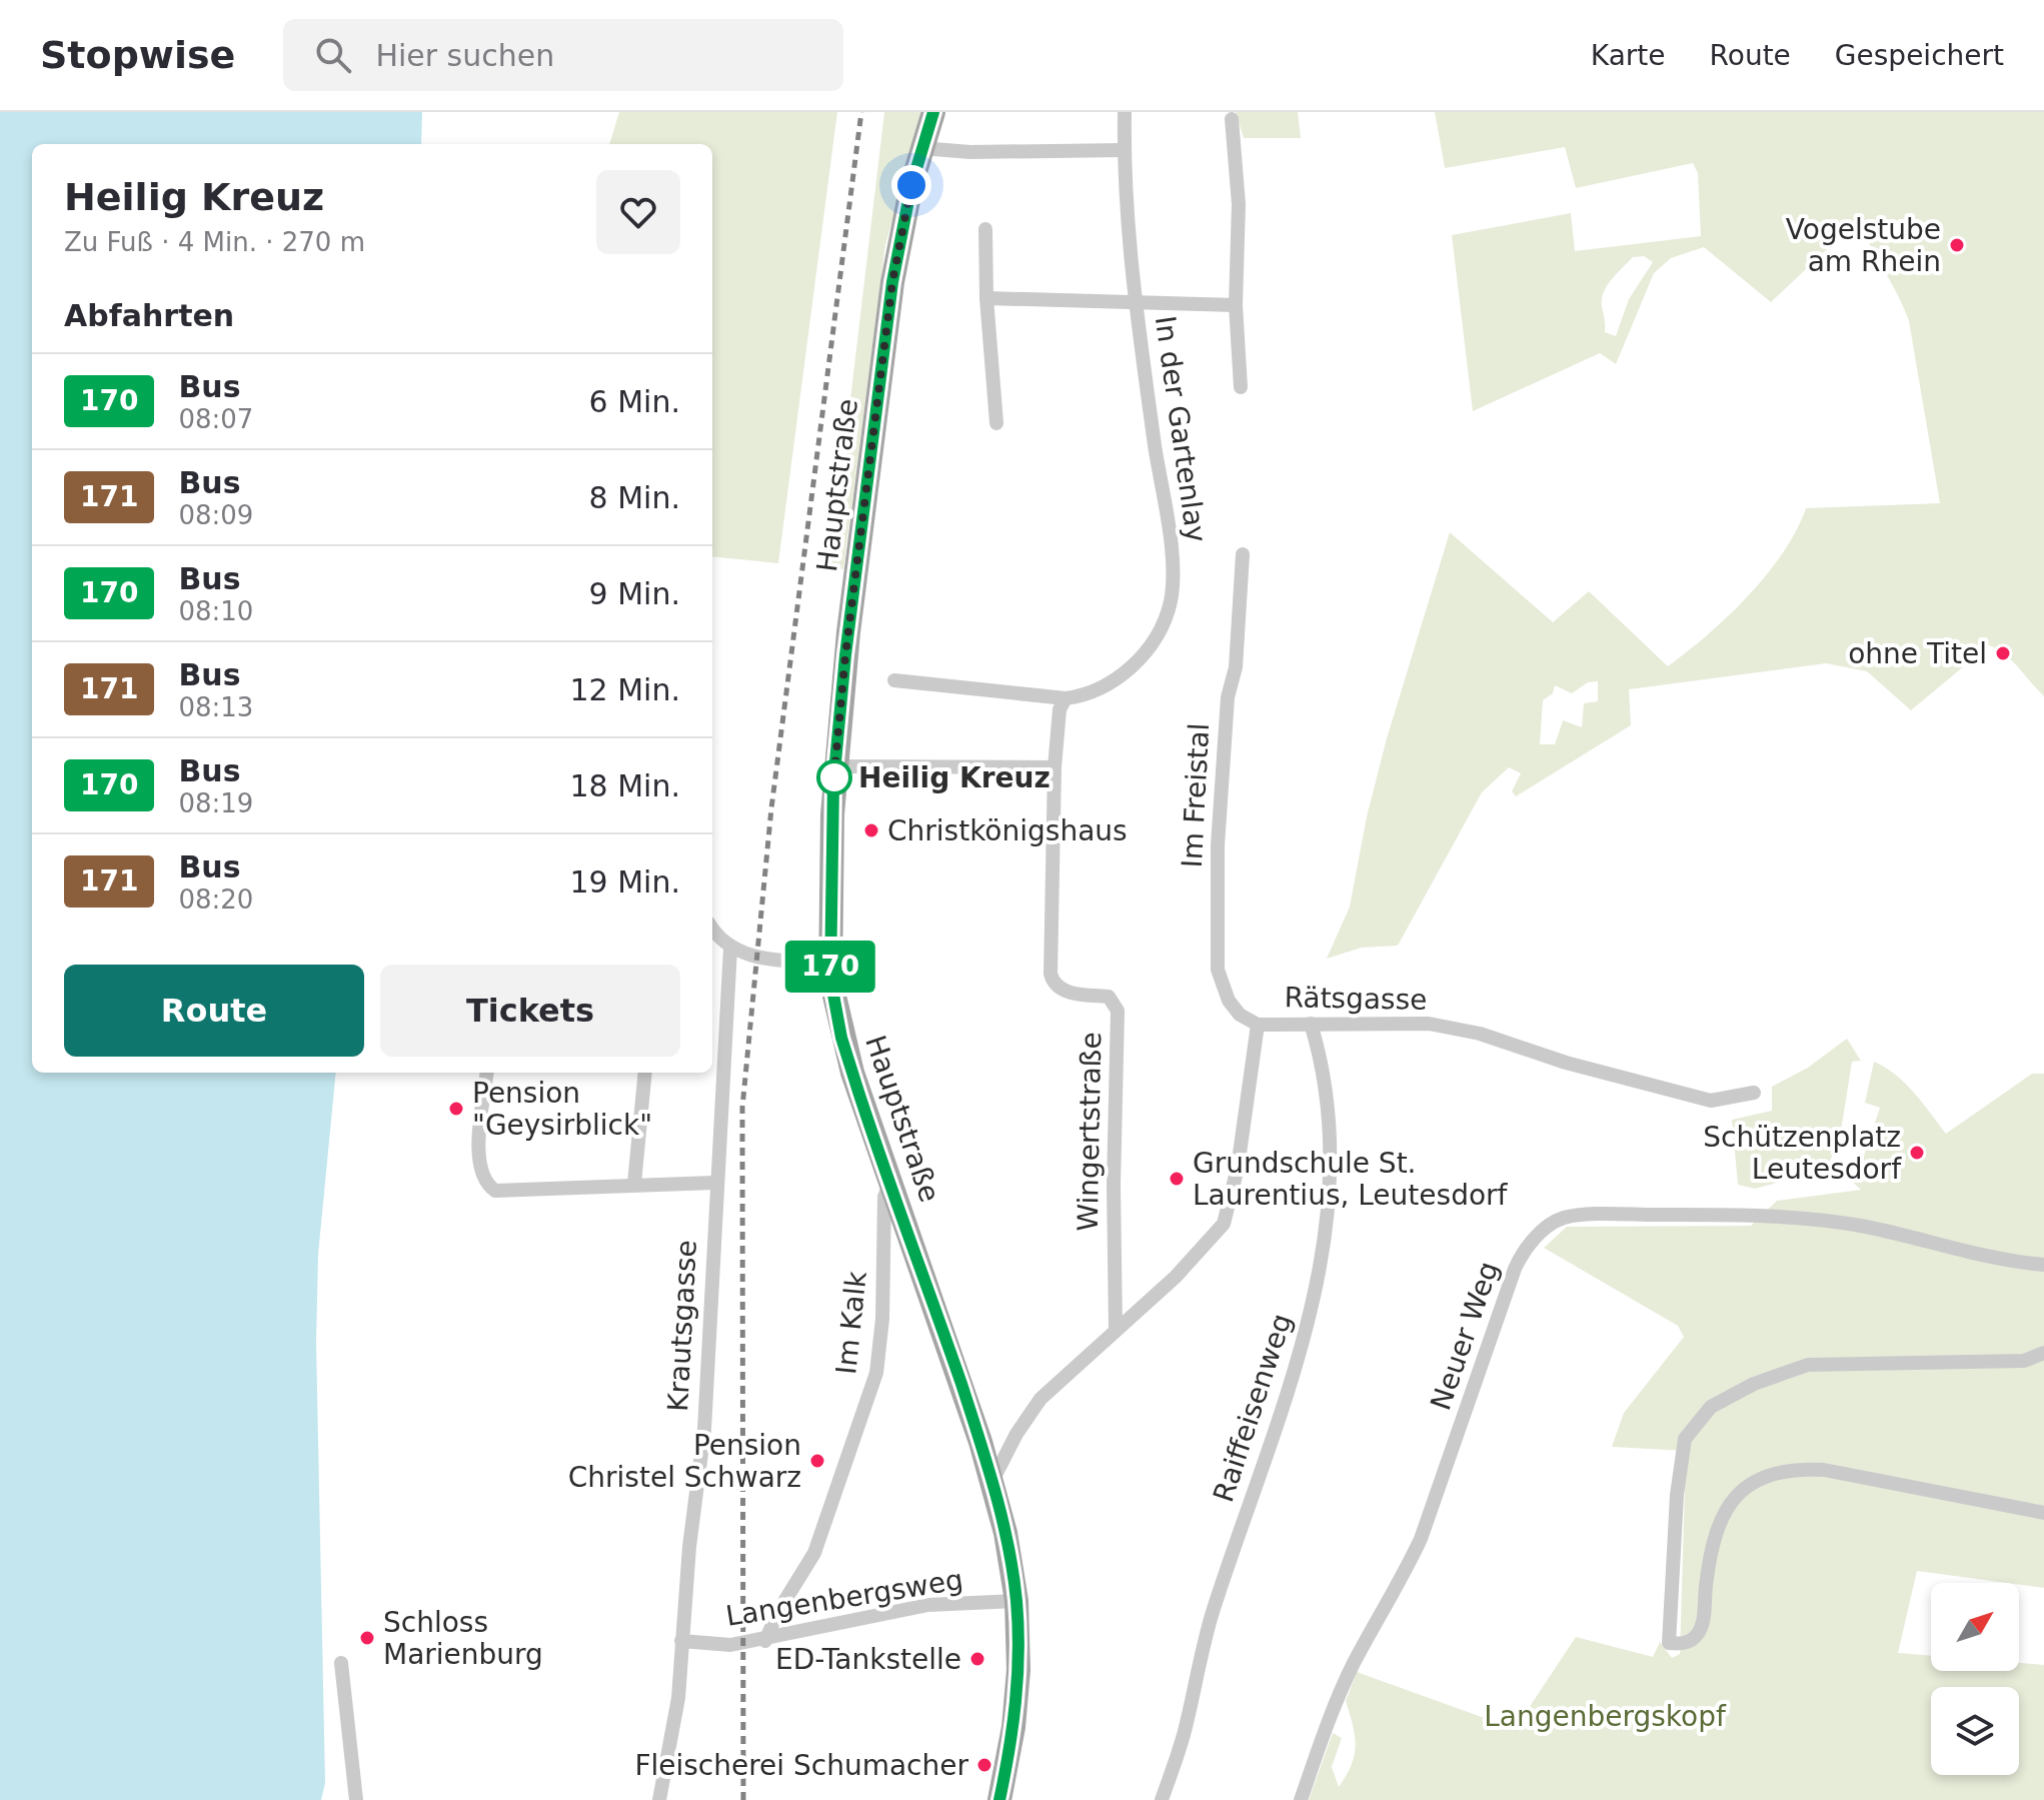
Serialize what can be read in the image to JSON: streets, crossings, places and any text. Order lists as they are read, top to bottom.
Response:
{
  "streets": {
    "main road": ["Hauptstraße"],
    "street": [
      "In der Gartenlay",
      "Im Freistal",
      "Rätsgasse",
      "Wingertstraße",
      "Im Kalk",
      "Krautsgasse",
      "Neuer Weg",
      "Raiffeisenweg",
      "Langenbergsweg"
    ]
  },
  "crossings": [
    ["In der Gartenlay", "Wingertstraße"],
    ["Hauptstraße", "Rätsgasse"],
    ["Hauptstraße", "Im Kalk"],
    ["Hauptstraße", "Langenbergsweg"],
    ["Im Freistal", "Rätsgasse"],
    ["Rätsgasse", "Wingertstraße"],
    ["Rätsgasse", "Raiffeisenweg"],
    ["Im Kalk", "Langenbergsweg"],
    ["Krautsgasse", "Langenbergsweg"]
  ],
  "parks": ["Langenbergskopf"],
  "places": [
    "Vogelstube am Rhein",
    "ohne Titel",
    "Heilig Kreuz",
    "Christkönigshaus",
    "Pension \"Geysirblick\"",
    "Schützenplatz Leutesdorf",
    "Grundschule St. Laurentius, Leutesdorf",
    "Pension Christel Schwarz",
    "Schloss Marienburg",
    "ED-Tankstelle",
    "Fleischerei Schumacher"
  ],
  "lines": ["bus line 170"],
  "north": "top right",
  "page": {
    "header": "Stopwise",
    "search": "Hier suchen",
    "nav": ["Karte", "Route", "Gespeichert"],
    "on_map": "170",
    "heading": [
      ["Heilig Kreuz", "Zu Fuß · 4 Min. · 270 m"],
      "Abfahrten"
    ],
    "list": [
      {
        "mark": "170",
        "name": "Bus",
        "note": "08:07",
        "value": "6 Min."
      },
      {
        "mark": "171",
        "name": "Bus",
        "note": "08:09",
        "value": "8 Min."
      },
      {
        "mark": "170",
        "name": "Bus",
        "note": "08:10",
        "value": "9 Min."
      },
      {
        "mark": "171",
        "name": "Bus",
        "note": "08:13",
        "value": "12 Min."
      },
      {
        "mark": "170",
        "name": "Bus",
        "note": "08:19",
        "value": "18 Min."
      },
      {
        "mark": "171",
        "name": "Bus",
        "note": "08:20",
        "value": "19 Min."
      }
    ],
    "buttons": ["Route", "Tickets"]
  }
}
